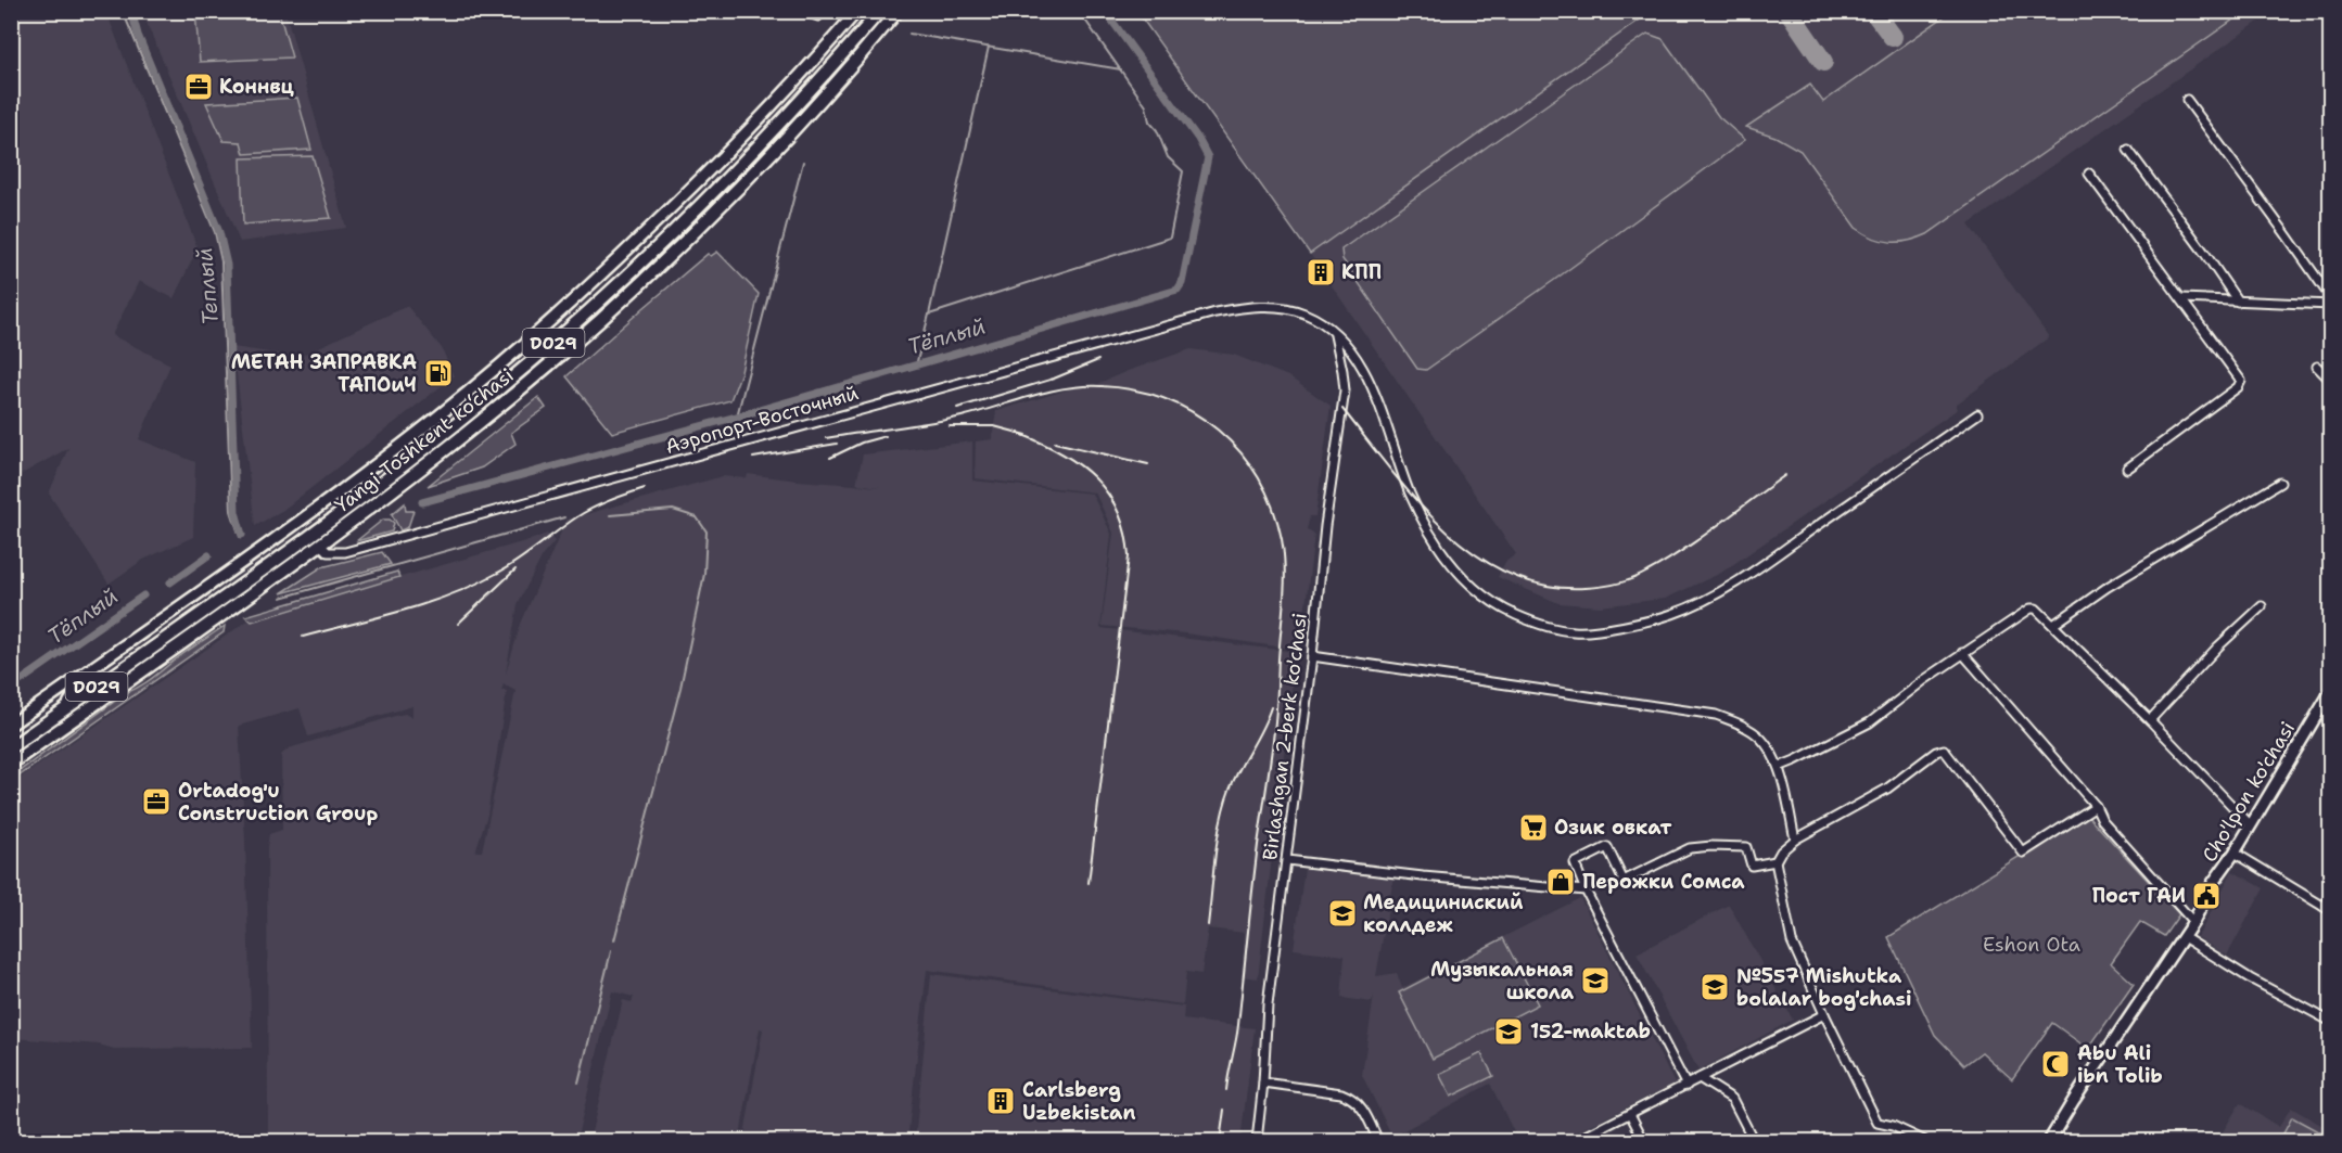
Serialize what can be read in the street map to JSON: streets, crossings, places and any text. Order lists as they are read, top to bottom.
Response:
{
  "streets": {
    "highway": ["D029", "Yangi Toshkent ko‘chasi"],
    "main road": ["Cho'lpon ko'chasi"],
    "street": ["Аэропорт-Восточный", "Birlashgan 2-berk ko'chasi"]
  },
  "crossings": [
    ["Аэропорт-Восточный", "Yangi Toshkent ko‘chasi"],
    ["Аэропорт-Восточный", "Birlashgan 2-berk ko'chasi"]
  ],
  "water": ["Теплый", "Тёплый"],
  "parks": ["Eshon Ota"],
  "places": {
    "office": ["Коннвц", "Ortadog'u Construction Group"],
    "building": ["КПП", "Carlsberg Uzbekistan"],
    "fuel station": ["МЕТАН ЗАПРАВКА ТАПОиЧ"],
    "supermarket": ["Озик овкат"],
    "shop": ["Перожки Сомса"],
    "public building": ["Пост ГАИ"],
    "school or university": [
      "Медициниский коллдеж",
      "Музыкальная школа",
      "№557 Mishutka bolalar bog'chasi",
      "152-maktab"
    ],
    "mosque": ["Abu Ali ibn Tolib"]
  }
}
